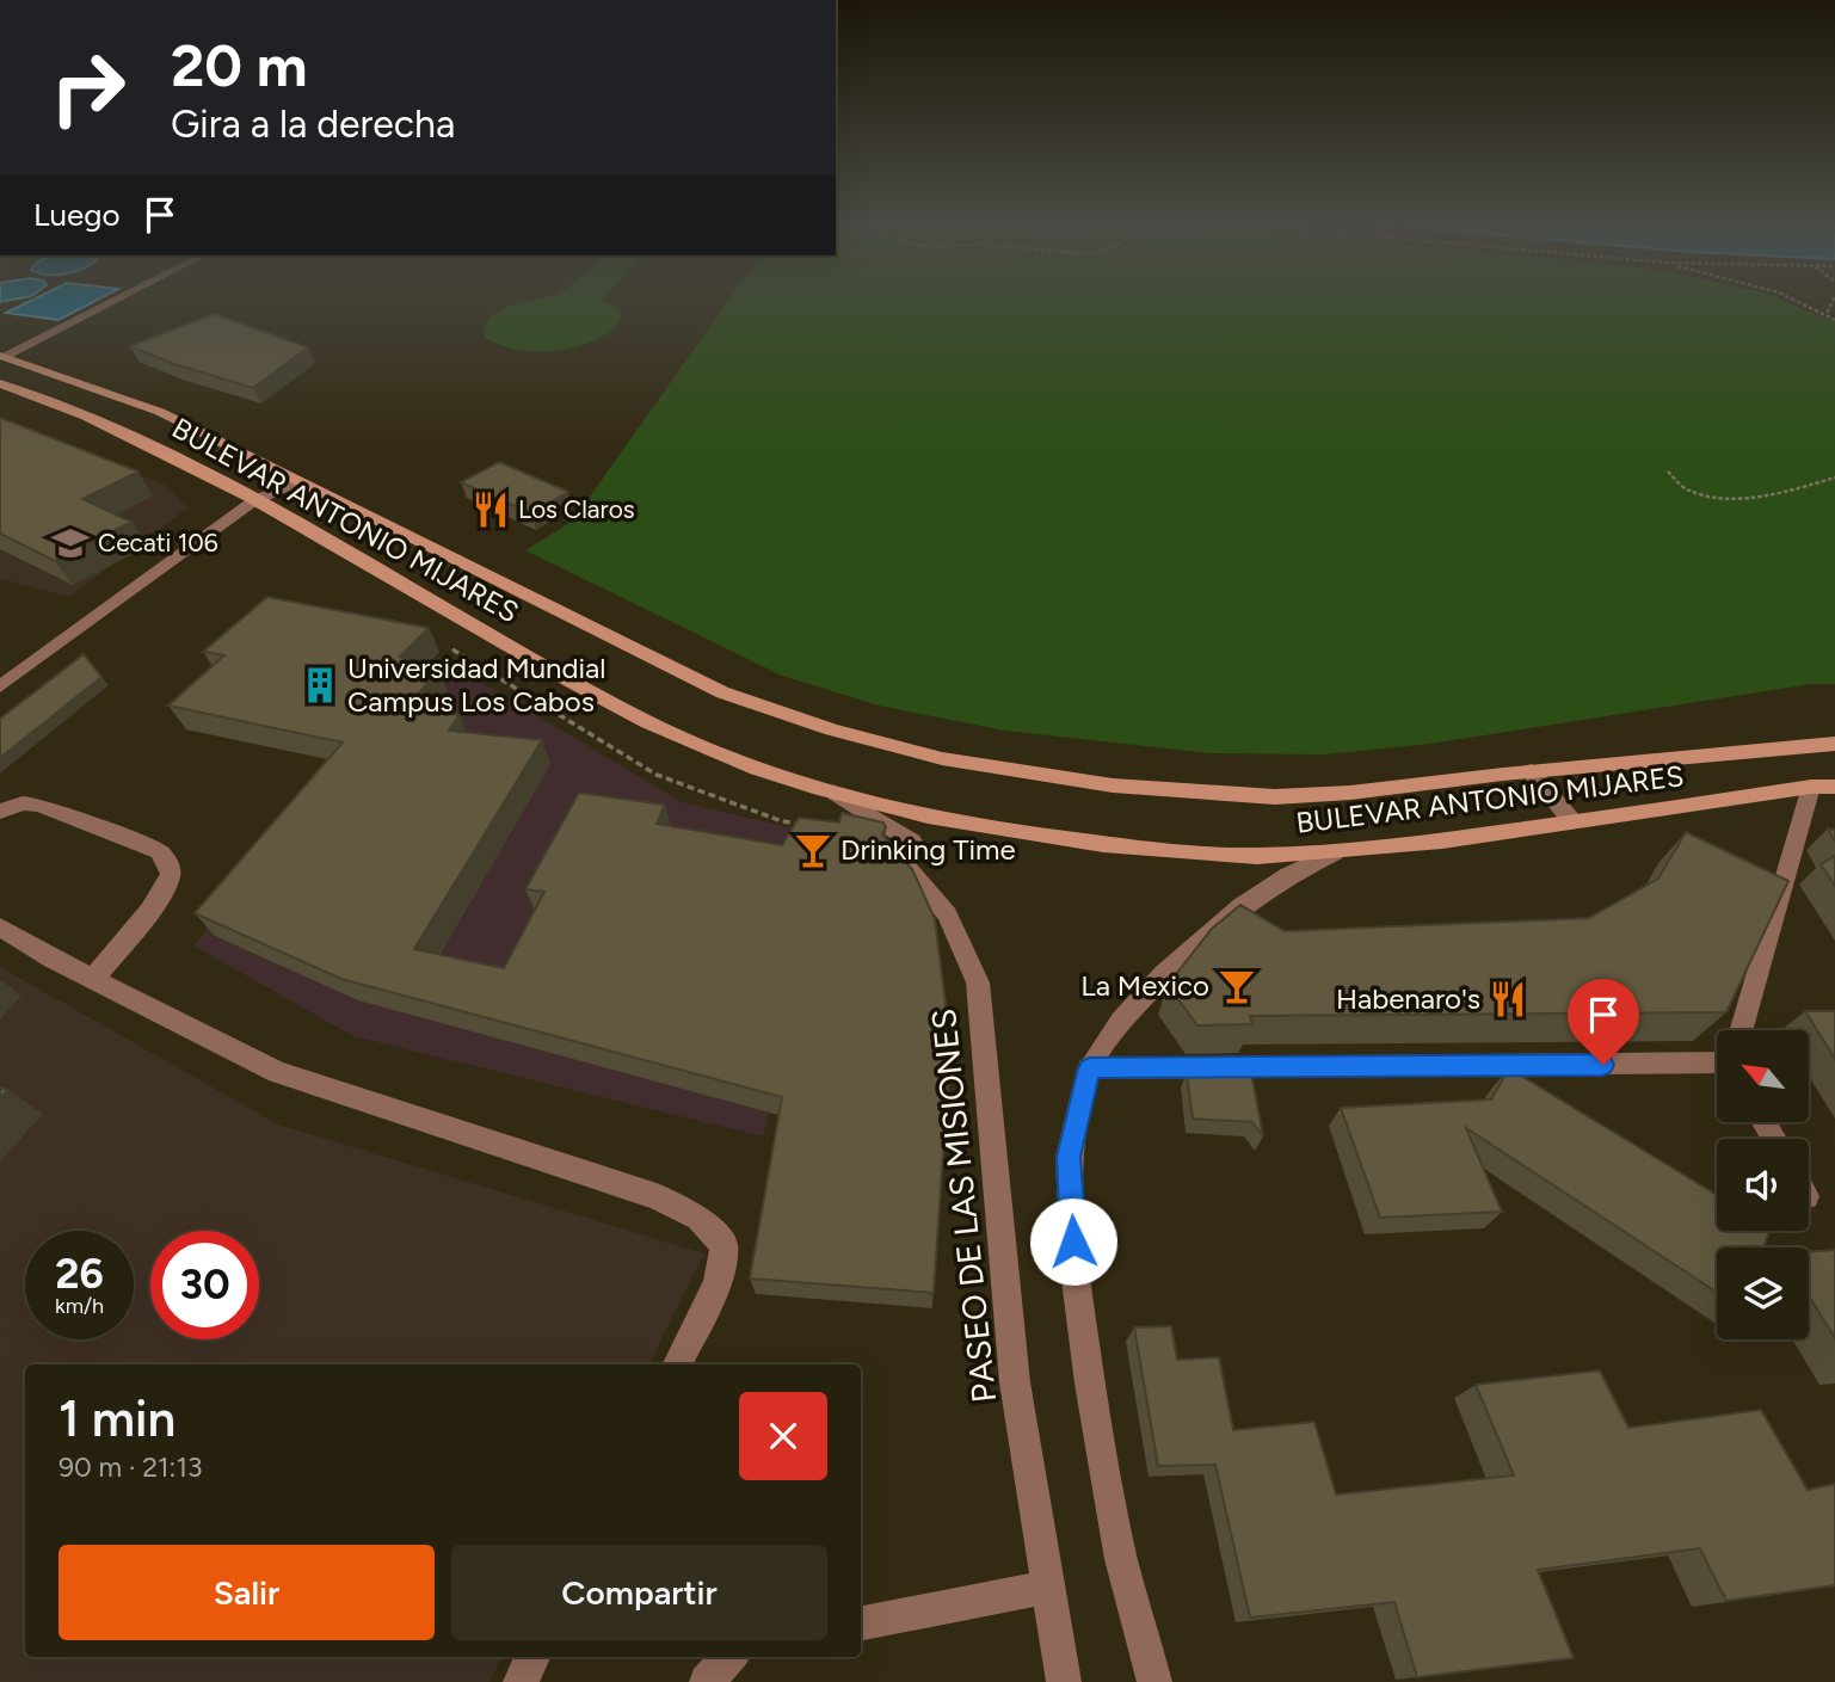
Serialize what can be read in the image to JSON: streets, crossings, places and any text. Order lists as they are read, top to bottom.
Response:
{
  "streets": {
    "main road": ["BULEVAR ANTONIO MIJARES"],
    "street": ["PASEO DE LAS MISIONES"]
  },
  "crossings": [
    ["BULEVAR ANTONIO MIJARES", "PASEO DE LAS MISIONES"]
  ],
  "places": {
    "restaurant": ["Los Claros", "Habenaro's"],
    "school or university": ["Cecati 106"],
    "building": ["Universidad Mundial Campus Los Cabos"],
    "bar": ["Drinking Time", "La Mexico"]
  },
  "north": "top left",
  "page": {
    "turn": ["20 m", "Gira a la derecha"],
    "then": "Luego",
    "speed": "26 km/h",
    "limit": "30",
    "heading": ["1 min", "90 m · 21:13"],
    "buttons": ["Salir", "Compartir"]
  }
}
